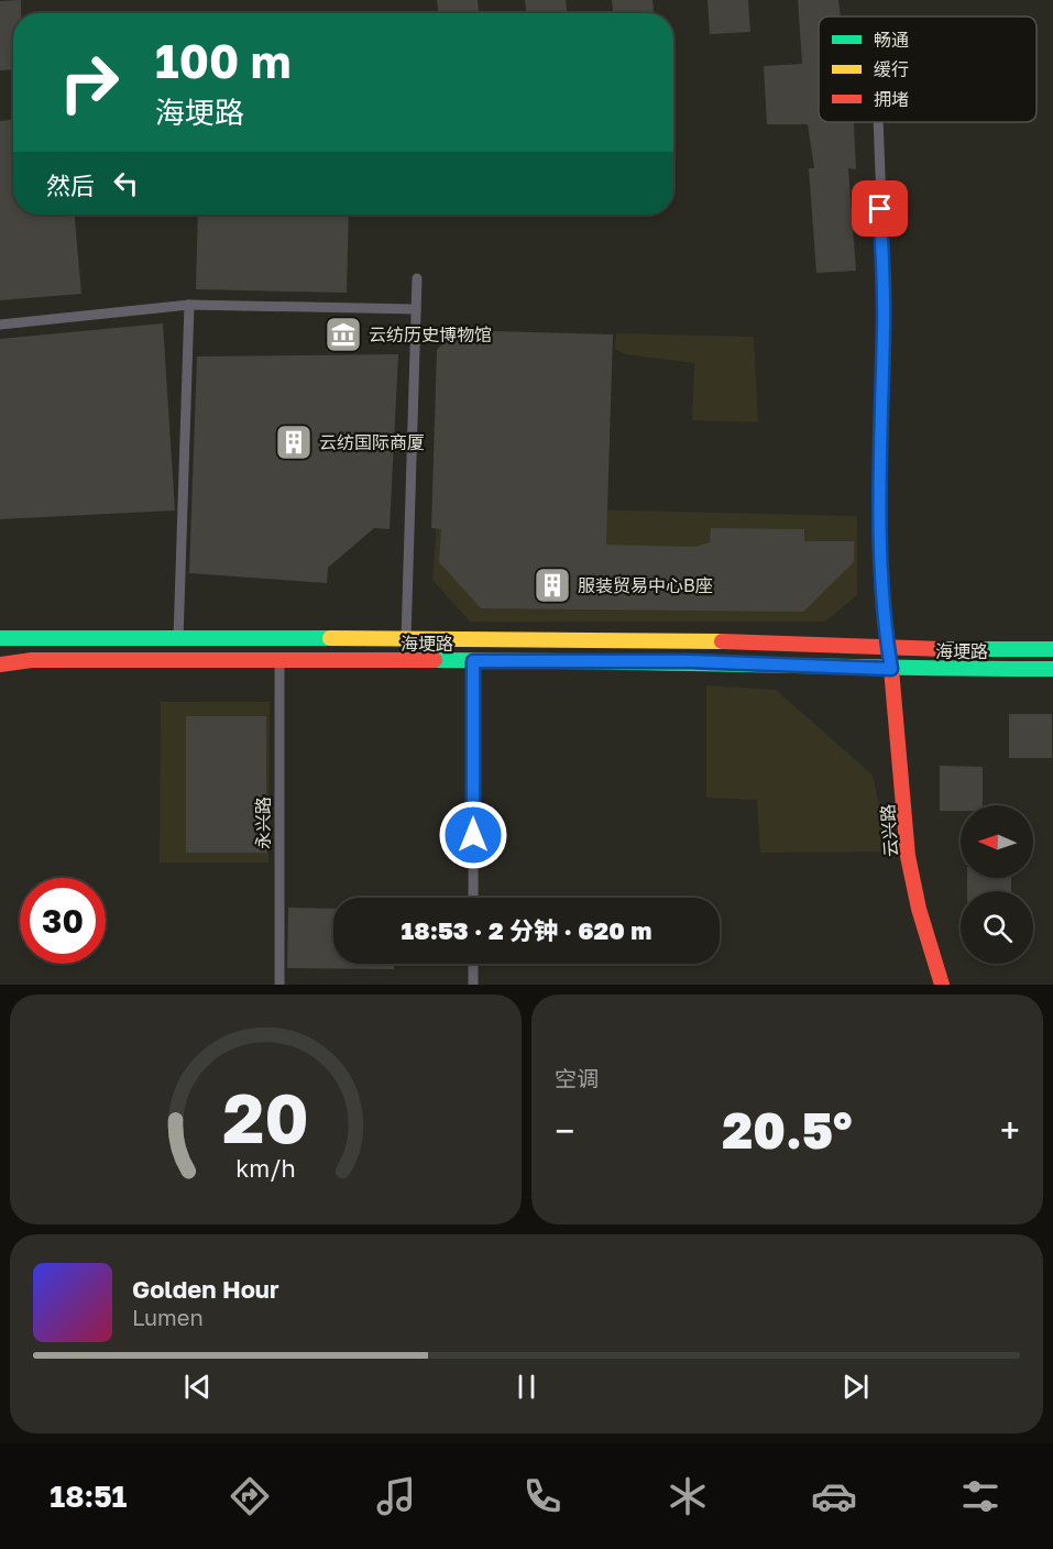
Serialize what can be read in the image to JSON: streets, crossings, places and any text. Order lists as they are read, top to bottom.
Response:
{
  "streets": {
    "main road": ["海埂路", "云兴路"],
    "street": ["永兴路"]
  },
  "crossings": [
    ["海埂路", "永兴路"],
    ["海埂路", "云兴路"]
  ],
  "places": {
    "museum": ["云纺历史博物馆"],
    "building": ["云纺国际商厦", "服装贸易中心B座"]
  },
  "legend": ["畅通", "缓行", "拥堵"],
  "north": "left",
  "page": {
    "turn": ["100 m", "海埂路"],
    "then": "然后",
    "limit": "30",
    "trip": "18:53 · 2 分钟 · 620 m",
    "tile": "空调",
    "heat": ["−", "20.5°", "+"],
    "song": ["Golden Hour", "Lumen"],
    "tabs": "18:51",
    "gauge": ["20", "km/h"]
  }
}
